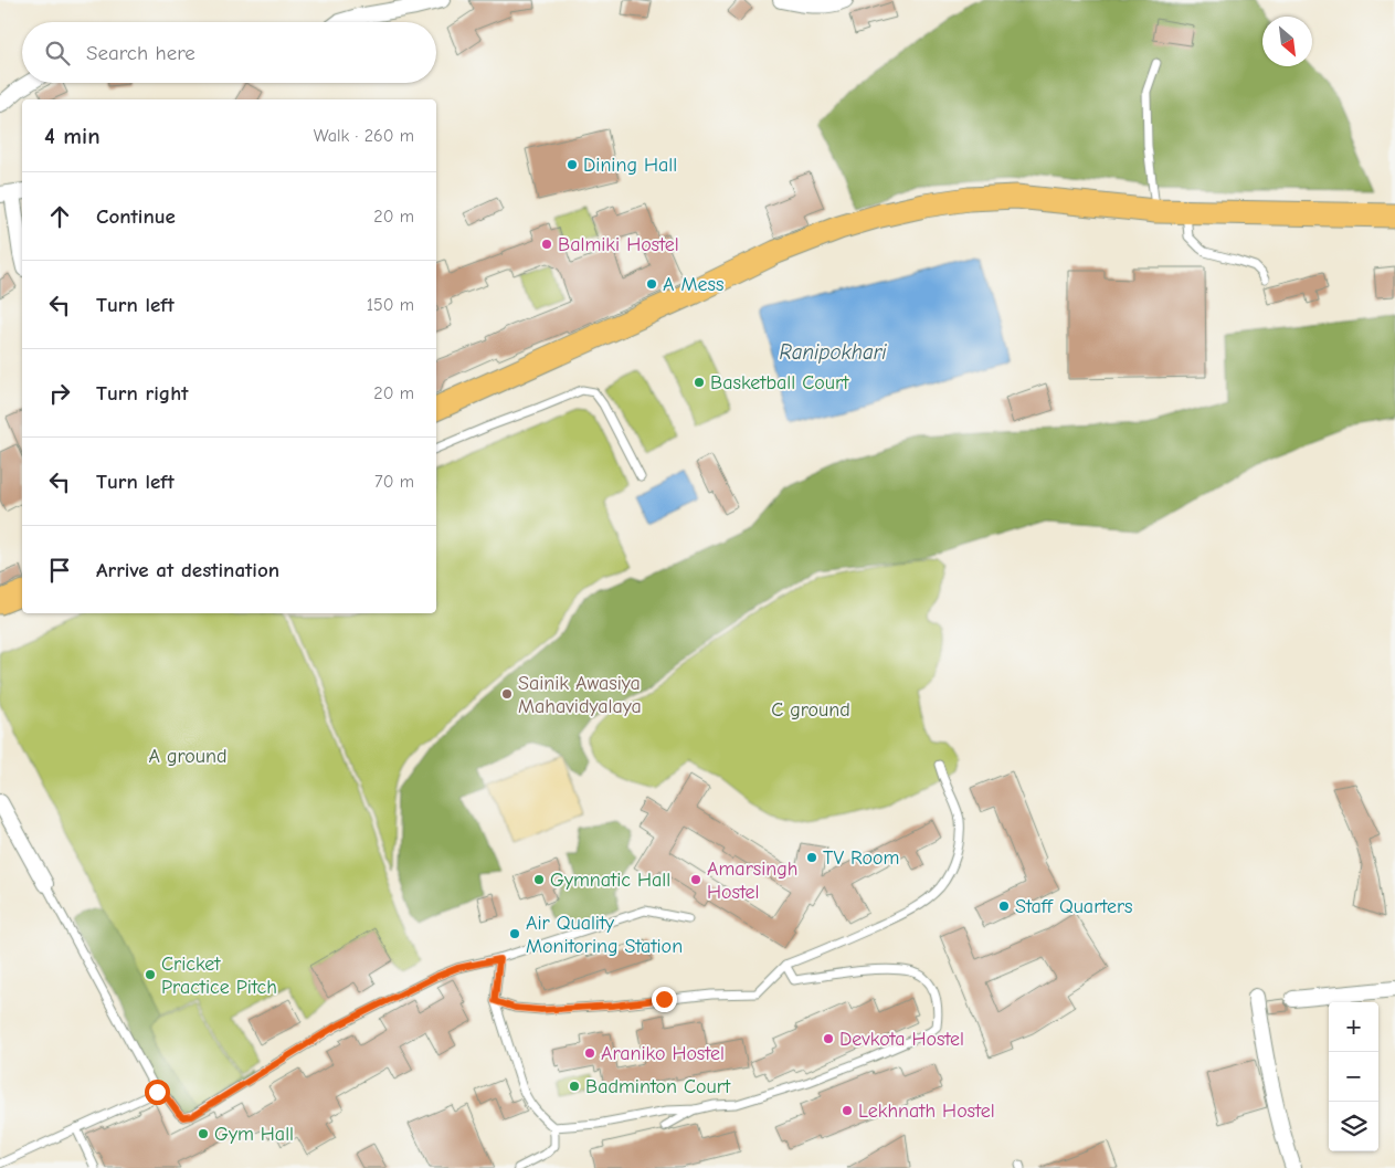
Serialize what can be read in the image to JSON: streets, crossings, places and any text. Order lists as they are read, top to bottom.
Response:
{
  "water": ["Ranipokhari"],
  "parks": ["C ground", "A ground"],
  "places": [
    "Dining Hall",
    "Balmiki Hostel",
    "A Mess",
    "Basketball Court",
    "Sainik Awasiya Mahavidyalaya",
    "TV Room",
    "Gymnatic Hall",
    "Amarsingh Hostel",
    "Staff Quarters",
    "Air Quality Monitoring Station",
    "Cricket Practice Pitch",
    "Devkota Hostel",
    "Araniko Hostel",
    "Badminton Court",
    "Lekhnath Hostel",
    "Gym Hall"
  ],
  "north": "bottom right",
  "page": {
    "search": "Search here",
    "heading": ["4 min", "Walk · 260 m"],
    "list": [
      ["Continue", "20 m"],
      ["Turn left", "150 m"],
      ["Turn right", "20 m"],
      ["Turn left", "70 m"],
      "Arrive at destination"
    ],
    "map_buttons": ["+", "−"]
  }
}
